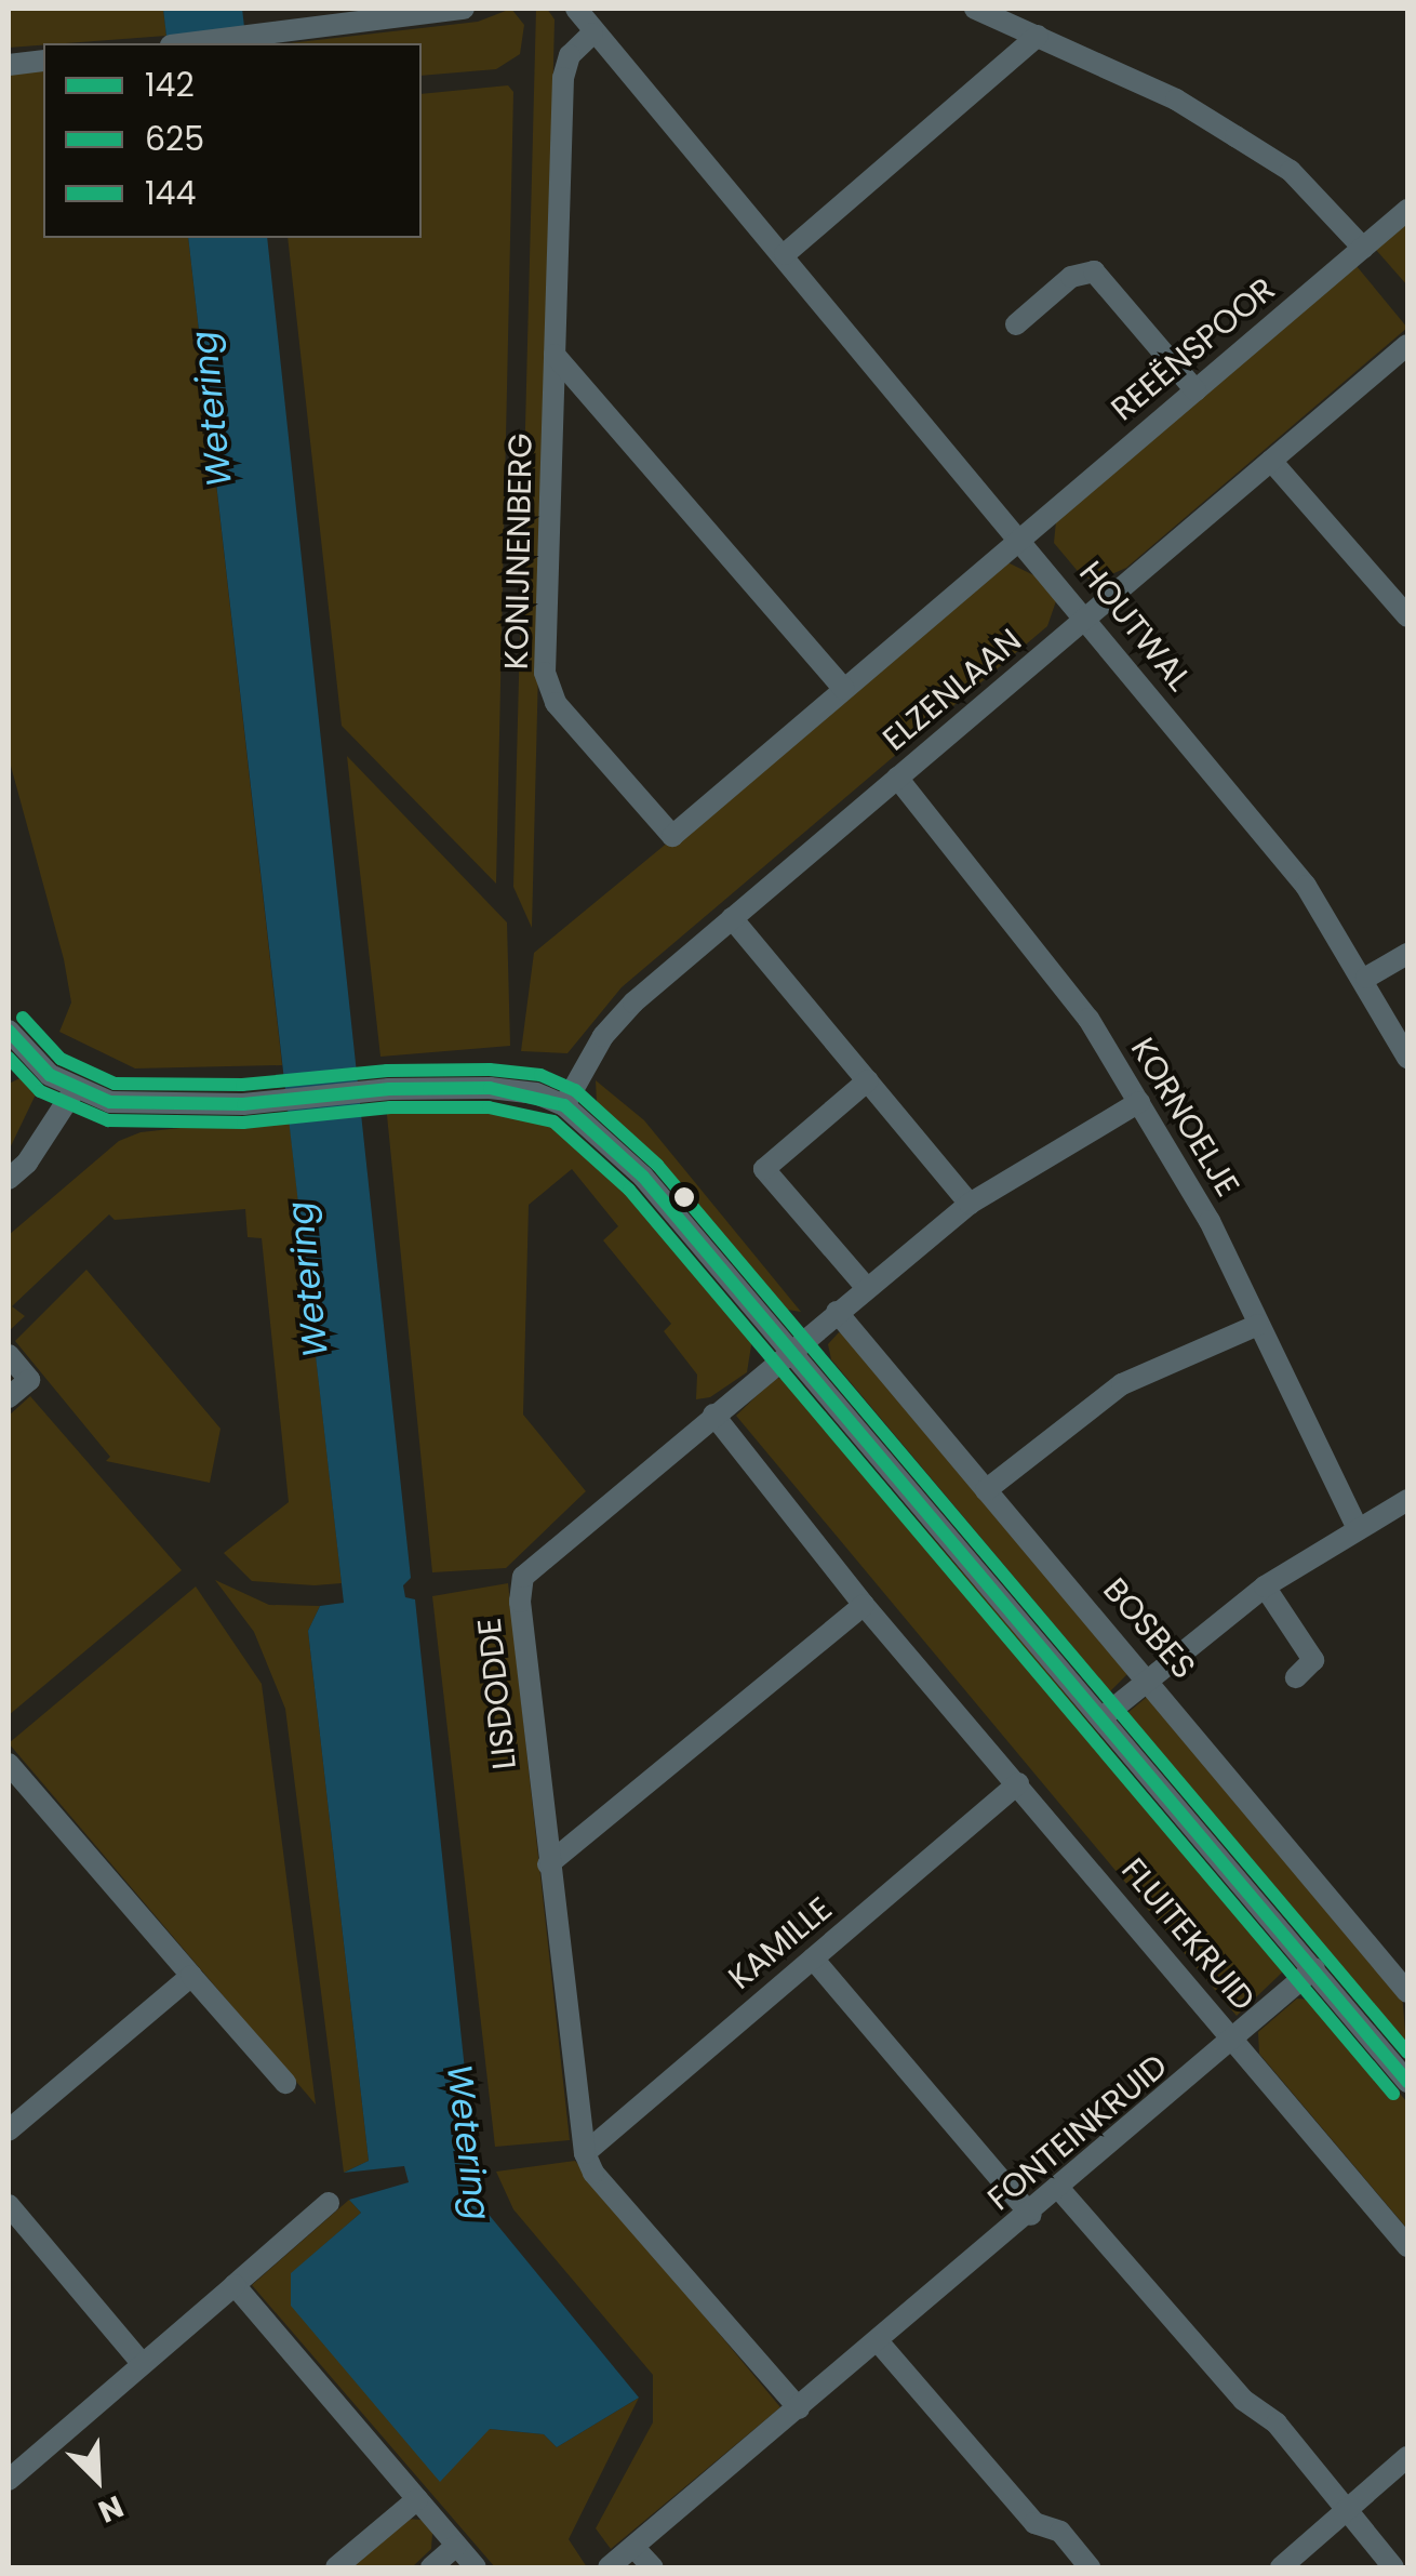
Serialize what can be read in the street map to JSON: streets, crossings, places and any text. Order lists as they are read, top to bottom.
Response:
{
  "streets": {
    "street": [
      "REEËNSPOOR",
      "KONIJNENBERG",
      "HOUTWAL",
      "ELZENLAAN",
      "KORNOELJE",
      "BOSBES",
      "LISDODDE",
      "FLUITEKRUID",
      "KAMILLE",
      "FONTEINKRUID"
    ]
  },
  "crossings": [
    ["REEËNSPOOR", "KONIJNENBERG"],
    ["REEËNSPOOR", "HOUTWAL"],
    ["KONIJNENBERG", "HOUTWAL"],
    ["HOUTWAL", "ELZENLAAN"],
    ["ELZENLAAN", "KORNOELJE"],
    ["KORNOELJE", "LISDODDE"],
    ["BOSBES", "LISDODDE"],
    ["LISDODDE", "FLUITEKRUID"],
    ["LISDODDE", "KAMILLE"],
    ["FLUITEKRUID", "KAMILLE"],
    ["FLUITEKRUID", "FONTEINKRUID"]
  ],
  "water": ["Wetering"],
  "lines": ["transit line 144", "transit line 142", "transit line 625"],
  "legend": ["142", "625", "144"],
  "north": "bottom right"
}
